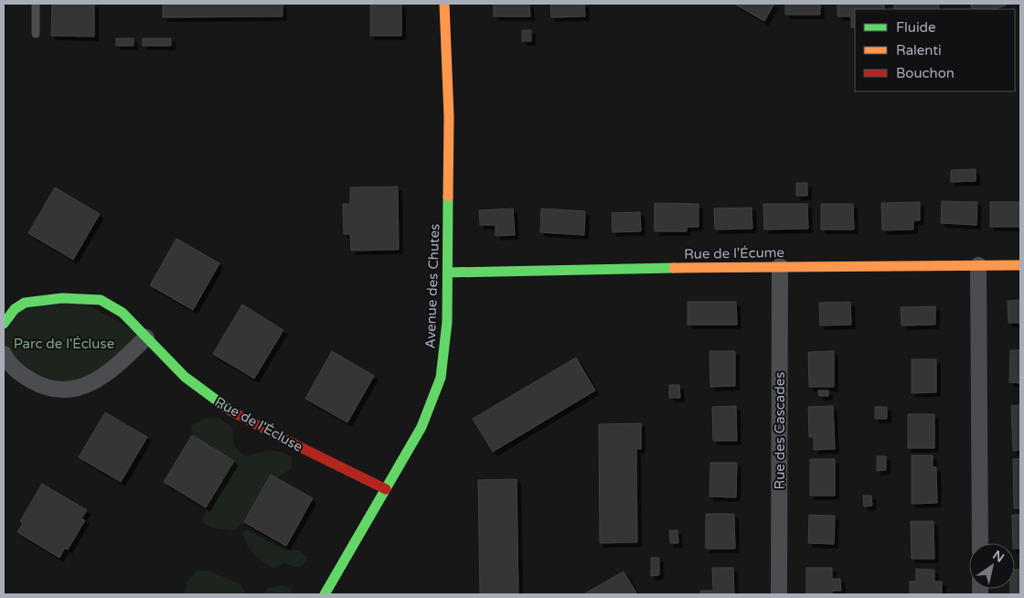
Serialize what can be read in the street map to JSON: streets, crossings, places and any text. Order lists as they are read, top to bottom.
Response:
{
  "streets": {
    "street": [
      "Rue de l'Écume",
      "Avenue des Chutes",
      "Rue de l'Écluse",
      "Rue des Cascades"
    ]
  },
  "crossings": [
    ["Rue de l'Écume", "Avenue des Chutes"],
    ["Rue de l'Écume", "Rue des Cascades"],
    ["Avenue des Chutes", "Rue de l'Écluse"]
  ],
  "parks": ["Parc de l'Écluse"],
  "legend": ["Fluide", "Ralenti", "Bouchon"],
  "north": "top right"
}
